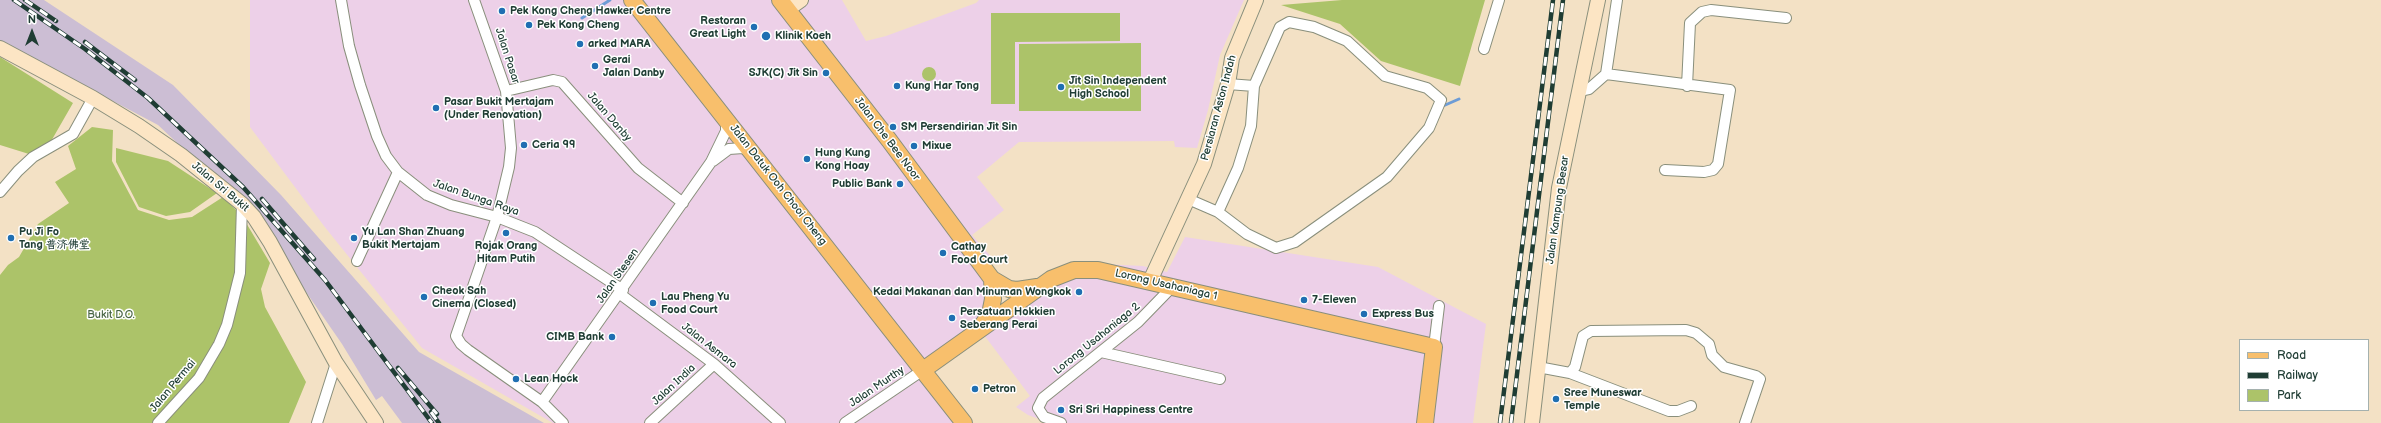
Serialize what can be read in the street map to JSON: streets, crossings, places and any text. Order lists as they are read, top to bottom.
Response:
{
  "streets": {
    "main road": ["Jalan Che Bee Noor", "Jalan Datuk Ooh Chooi Cheng", "Lorong Usahaniaga 1"],
    "street": [
      "Jalan Pasar",
      "Persiaran Aston Indah",
      "Jalan Danby",
      "Jalan Sri Bukit",
      "Jalan Bunga Raya",
      "Jalan Kampung Besar",
      "Jalan Stesen",
      "Lorong Usahaniaga 2",
      "Jalan Asmara",
      "Jalan India",
      "Jalan Permai",
      "Jalan Murthy"
    ]
  },
  "crossings": [
    ["Jalan Pasar", "Jalan Danby"],
    ["Jalan Pasar", "Jalan Bunga Raya"],
    ["Jalan Pasar", "Jalan Stesen"],
    ["Persiaran Aston Indah", "Lorong Usahaniaga 1"],
    ["Jalan Danby", "Jalan Stesen"],
    ["Jalan Datuk Ooh Chooi Cheng", "Jalan Stesen"],
    ["Jalan Datuk Ooh Chooi Cheng", "Lorong Usahaniaga 1"],
    ["Jalan Datuk Ooh Chooi Cheng", "Jalan Murthy"],
    ["Jalan Sri Bukit", "Jalan Permai"],
    ["Jalan Bunga Raya", "Jalan Stesen"],
    ["Jalan Bunga Raya", "Jalan Asmara"],
    ["Jalan Stesen", "Jalan Asmara"],
    ["Lorong Usahaniaga 1", "Lorong Usahaniaga 2"],
    ["Lorong Usahaniaga 1", "Jalan Murthy"],
    ["Jalan Asmara", "Jalan India"]
  ],
  "parks": ["Bukit D.O."],
  "places": [
    "Pek Kong Cheng Hawker Centre",
    "Pek Kong Cheng",
    "Restoran Great Light",
    "Klinik Koeh",
    "arked MARA",
    "Gerai Jalan Danby",
    "SJK(C) Jit Sin",
    "Kung Har Tong",
    "Jit Sin Independent High School",
    "Pasar Bukit Mertajam (Under Renovation)",
    "SM Persendirian Jit Sin",
    "Ceria 99",
    "Mixue",
    "Hung Kung Kong Hoay",
    "Public Bank",
    "Rojak Orang Hitam Putih",
    "Pu Ji Fo Tang 普济佛堂",
    "Yu Lan Shan Zhuang Bukit Mertajam",
    "Cathay Food Court",
    "Kedai Makanan dan Minuman Wongkok",
    "Cheok Sah Cinema (Closed)",
    "7-Eleven",
    "Lau Pheng Yu Food Court",
    "Express Bus",
    "Persatuan Hokkien Seberang Perai",
    "CIMB Bank",
    "Lean Hock",
    "Petron",
    "Sree Muneswar Temple",
    "Sri Sri Happiness Centre"
  ],
  "legend": ["Road", "Railway", "Park"],
  "north": "top"
}
